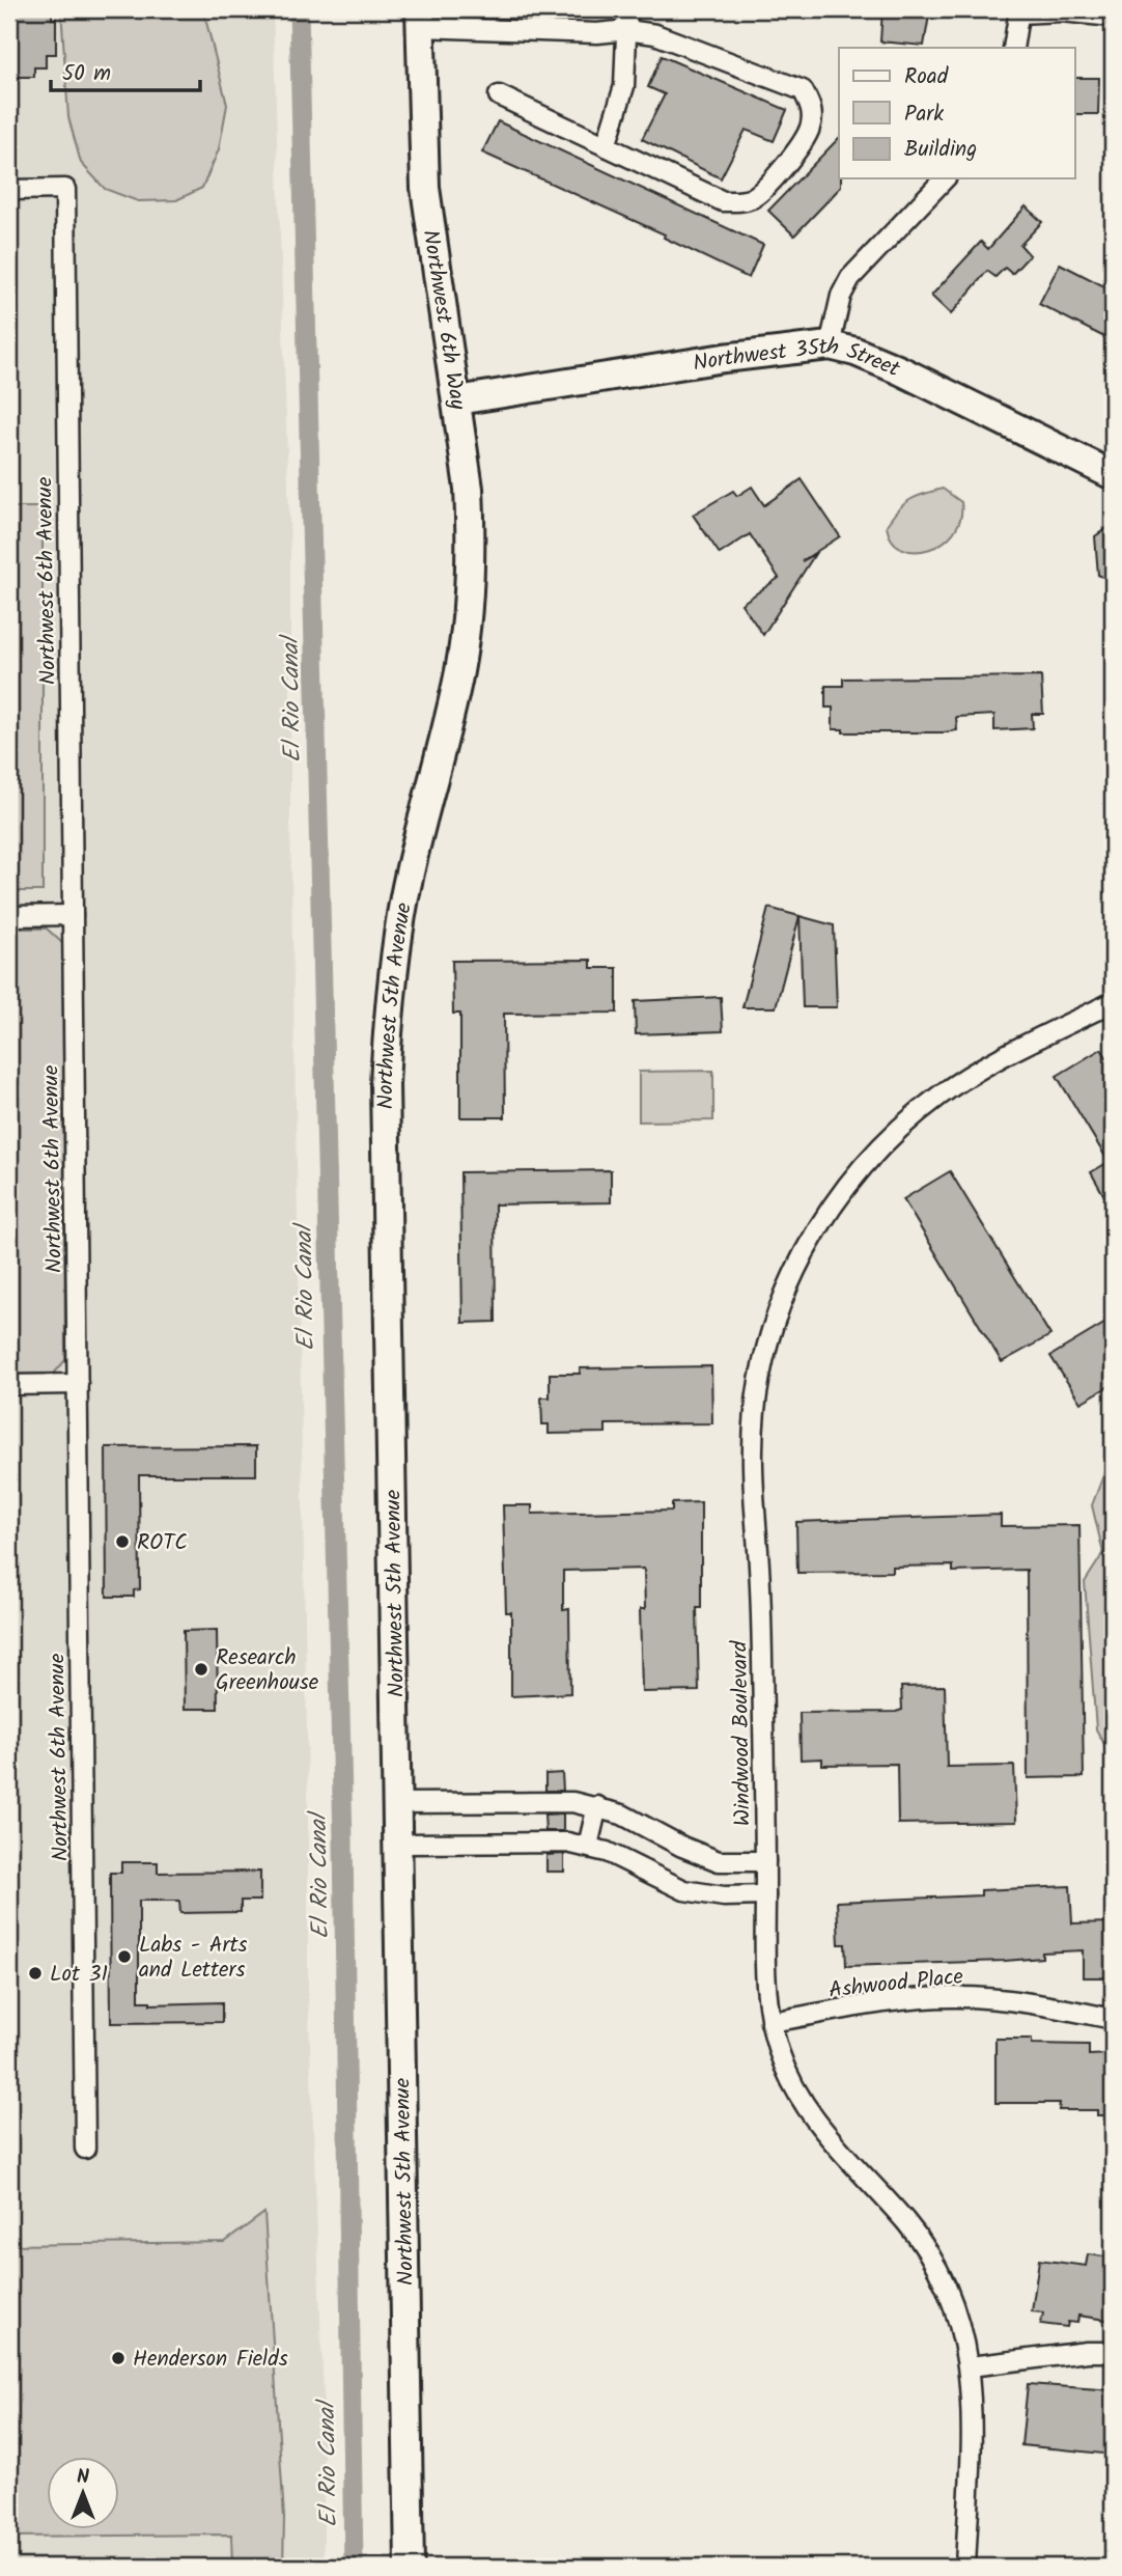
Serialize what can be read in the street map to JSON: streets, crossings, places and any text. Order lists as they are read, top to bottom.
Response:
{
  "streets": {
    "street": [
      "Northwest 6th Way",
      "Northwest 35th Street",
      "Northwest 6th Avenue",
      "Northwest 5th Avenue",
      "Windwood Boulevard",
      "Ashwood Place"
    ]
  },
  "crossings": [
    ["Northwest 6th Way", "Northwest 35th Street"],
    ["Northwest 6th Way", "Northwest 5th Avenue"],
    ["Windwood Boulevard", "Ashwood Place"]
  ],
  "water": ["El Rio Canal"],
  "places": [
    "ROTC",
    "Research Greenhouse",
    "Labs - Arts and Letters",
    "Lot 31",
    "Henderson Fields"
  ],
  "legend": ["Road", "Park", "Building"],
  "scale_bar": "50 m",
  "north": "top"
}
